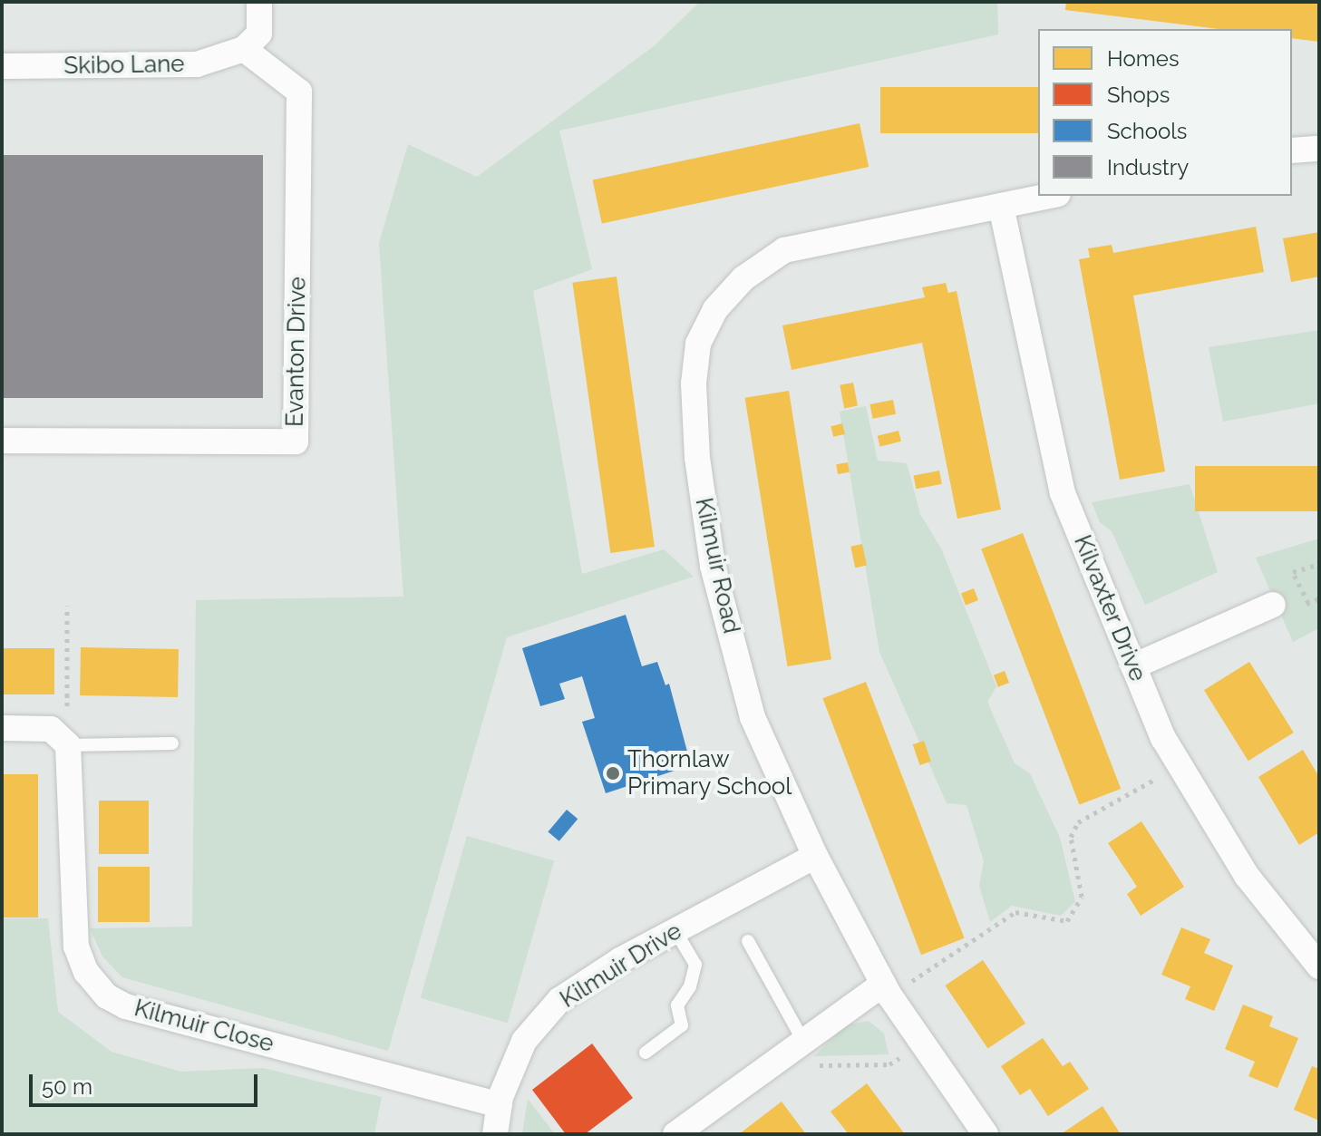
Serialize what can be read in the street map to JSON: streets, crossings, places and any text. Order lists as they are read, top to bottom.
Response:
{
  "streets": {
    "street": [
      "Skibo Lane",
      "Evanton Drive",
      "Kilmuir Road",
      "Kilvaxter Drive",
      "Kilmuir Drive",
      "Kilmuir Close"
    ]
  },
  "crossings": [
    ["Skibo Lane", "Evanton Drive"],
    ["Kilmuir Road", "Kilvaxter Drive"],
    ["Kilmuir Road", "Kilmuir Drive"],
    ["Kilmuir Drive", "Kilmuir Close"]
  ],
  "places": ["Thornlaw Primary School"],
  "legend": [
    "Homes",
    "Shops",
    "Schools",
    "Industry"
  ],
  "scale_bar": "50 m"
}
